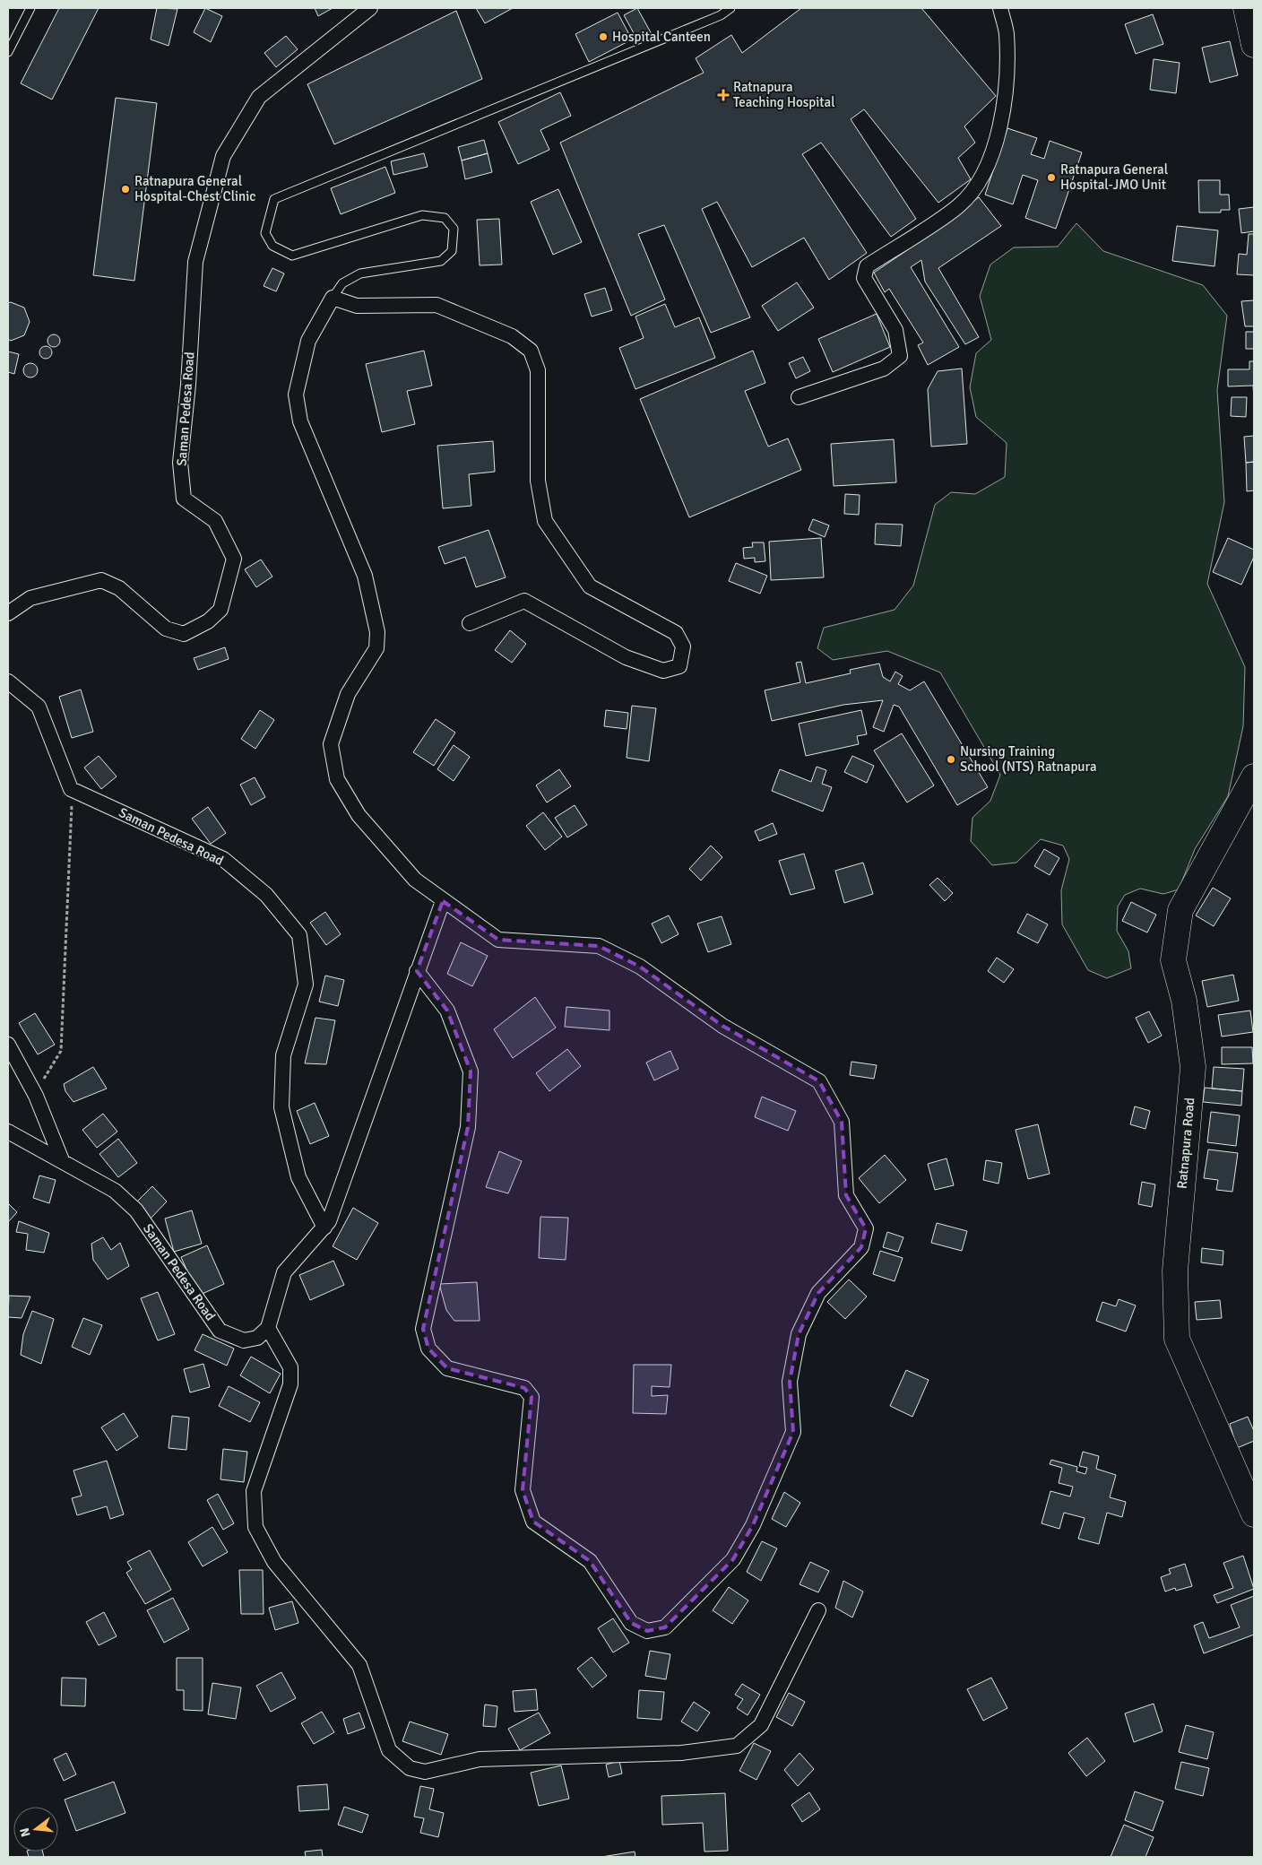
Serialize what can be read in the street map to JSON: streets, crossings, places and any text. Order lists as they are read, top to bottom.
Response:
{
  "streets": {
    "highway": ["Ratnapura Road"],
    "street": ["Saman Pedesa Road"]
  },
  "places": {
    "other": [
      "Hospital Canteen",
      "Ratnapura General Hospital-JMO Unit",
      "Ratnapura General Hospital-Chest Clinic",
      "Nursing Training School (NTS) Ratnapura"
    ],
    "health": ["Ratnapura Teaching Hospital"]
  },
  "north": "left"
}
